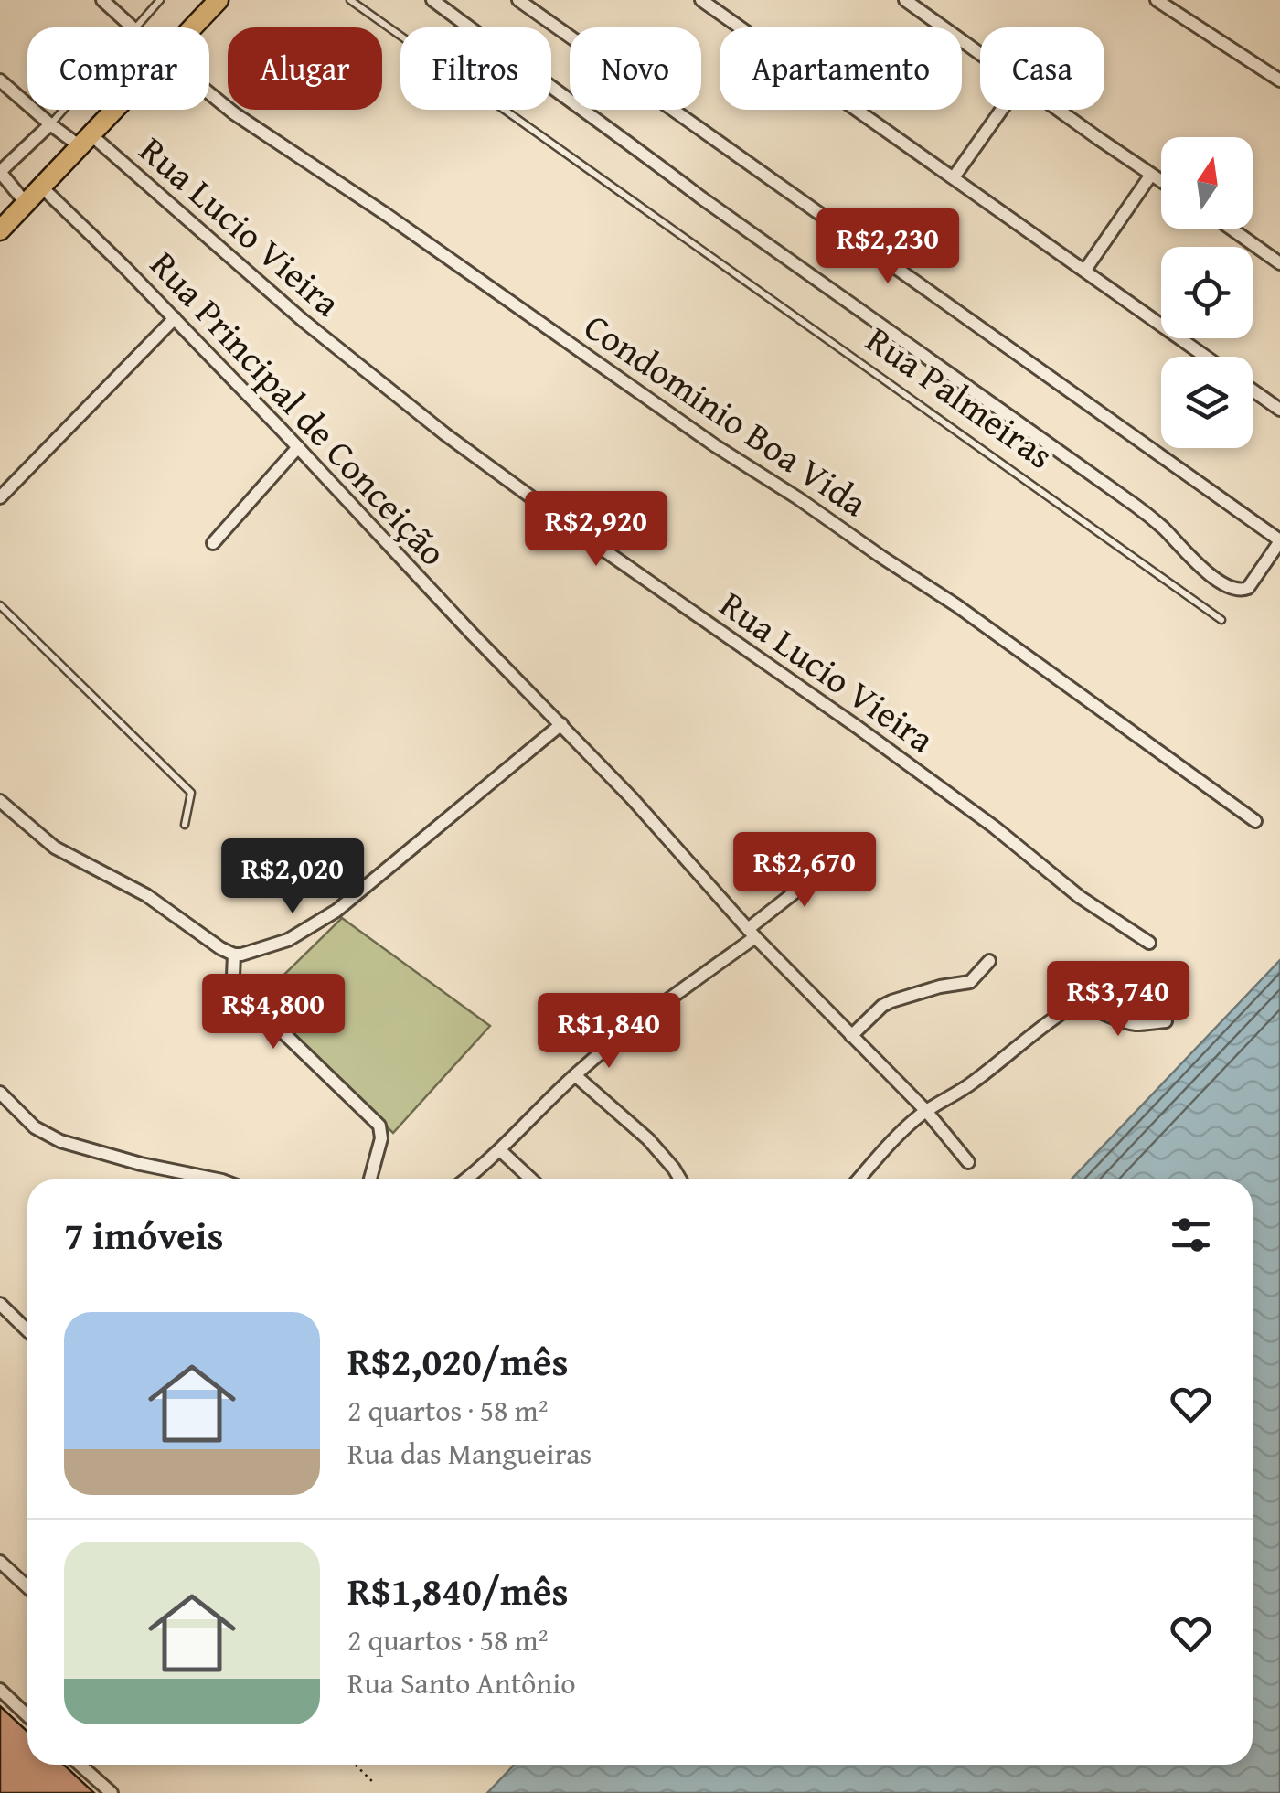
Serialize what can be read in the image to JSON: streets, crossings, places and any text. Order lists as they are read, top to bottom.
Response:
{
  "streets": {
    "street": [
      "Rua Lucio Vieira",
      "Rua Palmeiras",
      "Rua Principal de Conceição",
      "Condominio Boa Vida"
    ]
  },
  "north": "top",
  "page": {
    "chip": [
      "Comprar",
      "Alugar",
      "Filtros",
      "Novo",
      "Apartamento",
      "Casa"
    ],
    "price": [
      "R$2,230",
      "R$2,920",
      "R$2,670",
      "R$2,020",
      "R$3,740",
      "R$4,800",
      "R$1,840"
    ],
    "heading": "7 imóveis",
    "list": [
      {
        "name": "R$2,020/mês",
        "note": "2 quartos · 58 m² · Rua das Mangueiras"
      },
      {
        "name": "R$1,840/mês",
        "note": "2 quartos · 58 m² · Rua Santo Antônio"
      }
    ]
  }
}
